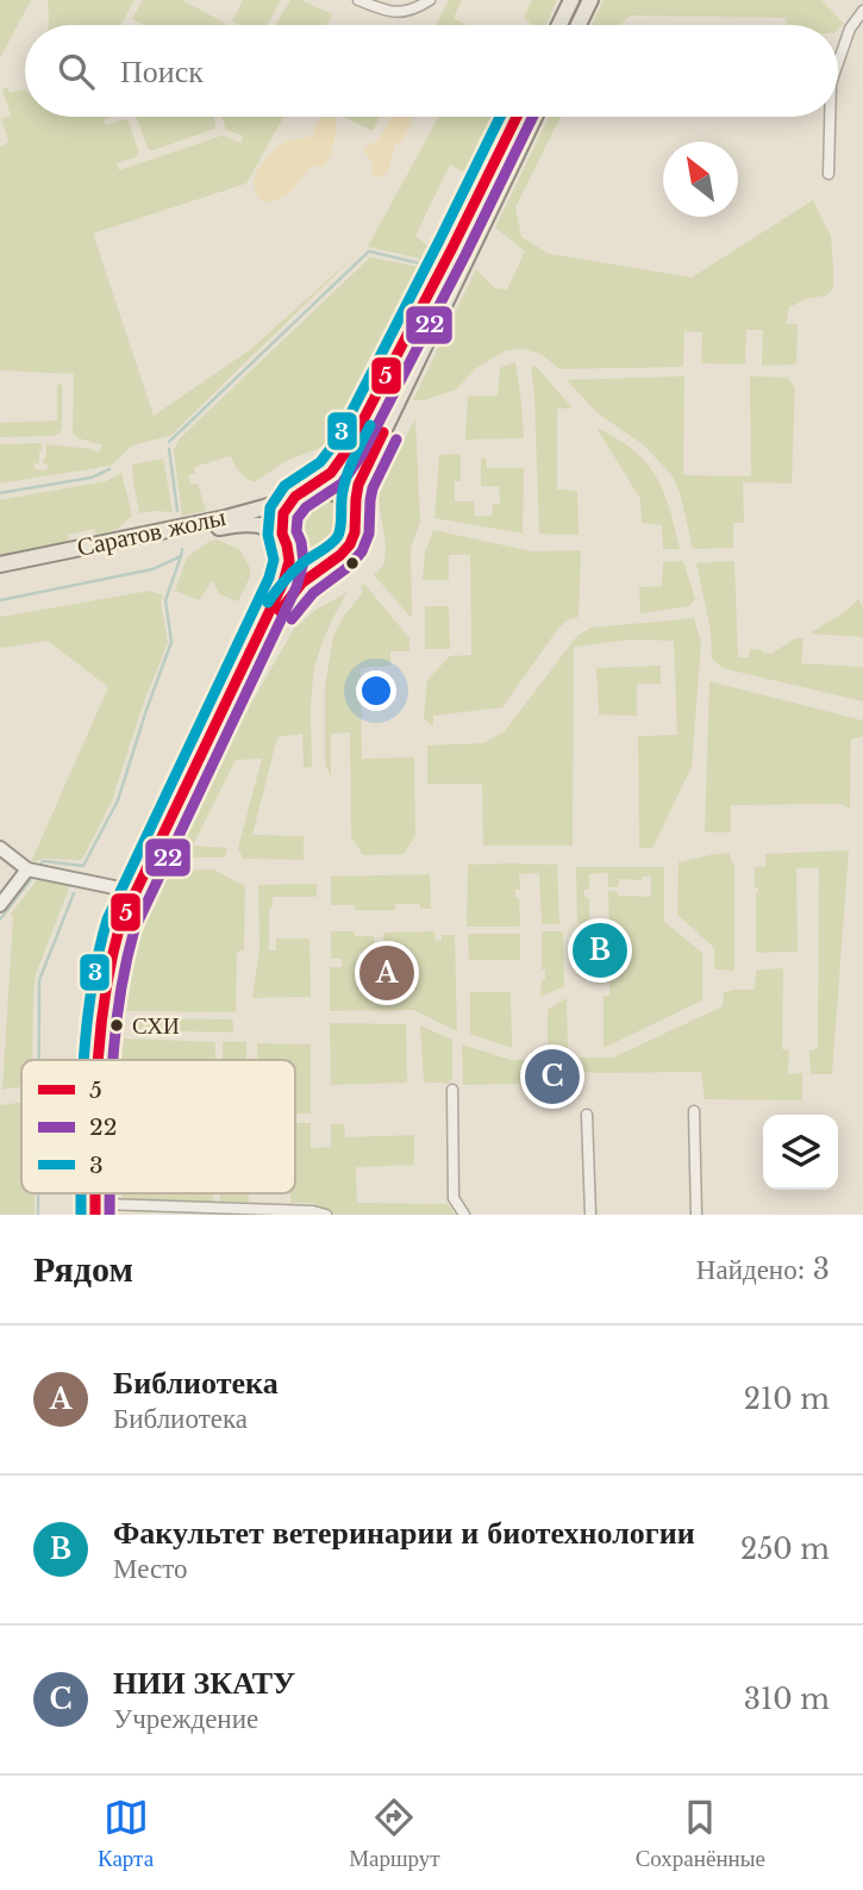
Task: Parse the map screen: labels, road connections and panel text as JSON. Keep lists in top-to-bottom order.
{
  "streets": {
    "main road": ["Саратов жолы"]
  },
  "places": ["СХИ"],
  "lines": ["transit line 5", "transit line 22", "transit line 3"],
  "legend": ["5", "22", "3"],
  "north": "top left",
  "page": {
    "search": "Поиск",
    "pins": ["B", "A", "C"],
    "heading": ["Рядом", "Найдено: 3"],
    "list": [
      {
        "mark": "A",
        "name": "Библиотека",
        "note": "Библиотека",
        "value": "210 m"
      },
      {
        "mark": "B",
        "name": "Факультет ветеринарии и биотехнологии",
        "note": "Место",
        "value": "250 m"
      },
      {
        "mark": "C",
        "name": "НИИ ЗКАТУ",
        "note": "Учреждение",
        "value": "310 m"
      }
    ],
    "nav": ["Карта", "Маршрут", "Сохранённые"]
  }
}
